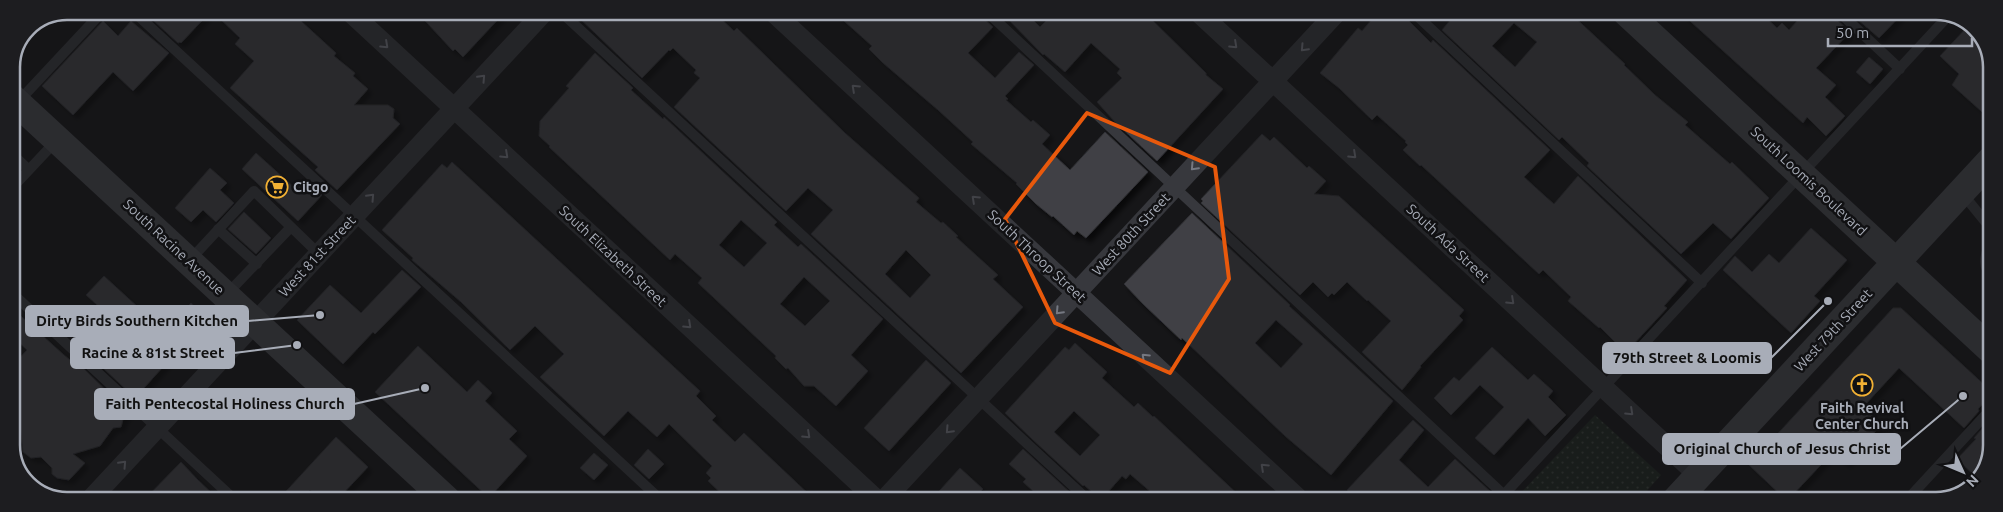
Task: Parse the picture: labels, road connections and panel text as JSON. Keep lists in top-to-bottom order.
{
  "streets": {
    "street": [
      "South Loomis Boulevard",
      "West 80th Street",
      "South Ada Street",
      "South Racine Avenue",
      "West 81st Street",
      "South Elizabeth Street",
      "South Throop Street",
      "West 79th Street"
    ]
  },
  "crossings": [
    ["South Loomis Boulevard", "West 79th Street"],
    ["West 80th Street", "South Ada Street"],
    ["West 80th Street", "South Throop Street"],
    ["South Ada Street", "West 79th Street"],
    ["South Racine Avenue", "West 81st Street"],
    ["West 81st Street", "South Elizabeth Street"]
  ],
  "one_way": [
    "West 80th Street",
    "South Ada Street",
    "West 81st Street",
    "South Elizabeth Street",
    "South Throop Street"
  ],
  "places": {
    "supermarket": ["Citgo"],
    "other": [
      "79th Street & Loomis",
      "Dirty Birds Southern Kitchen",
      "Racine & 81st Street",
      "Faith Pentecostal Holiness Church",
      "Original Church of Jesus Christ"
    ],
    "church": ["Faith Revival Center Church"]
  },
  "scale_bar": "50 m",
  "north": "bottom right"
}
